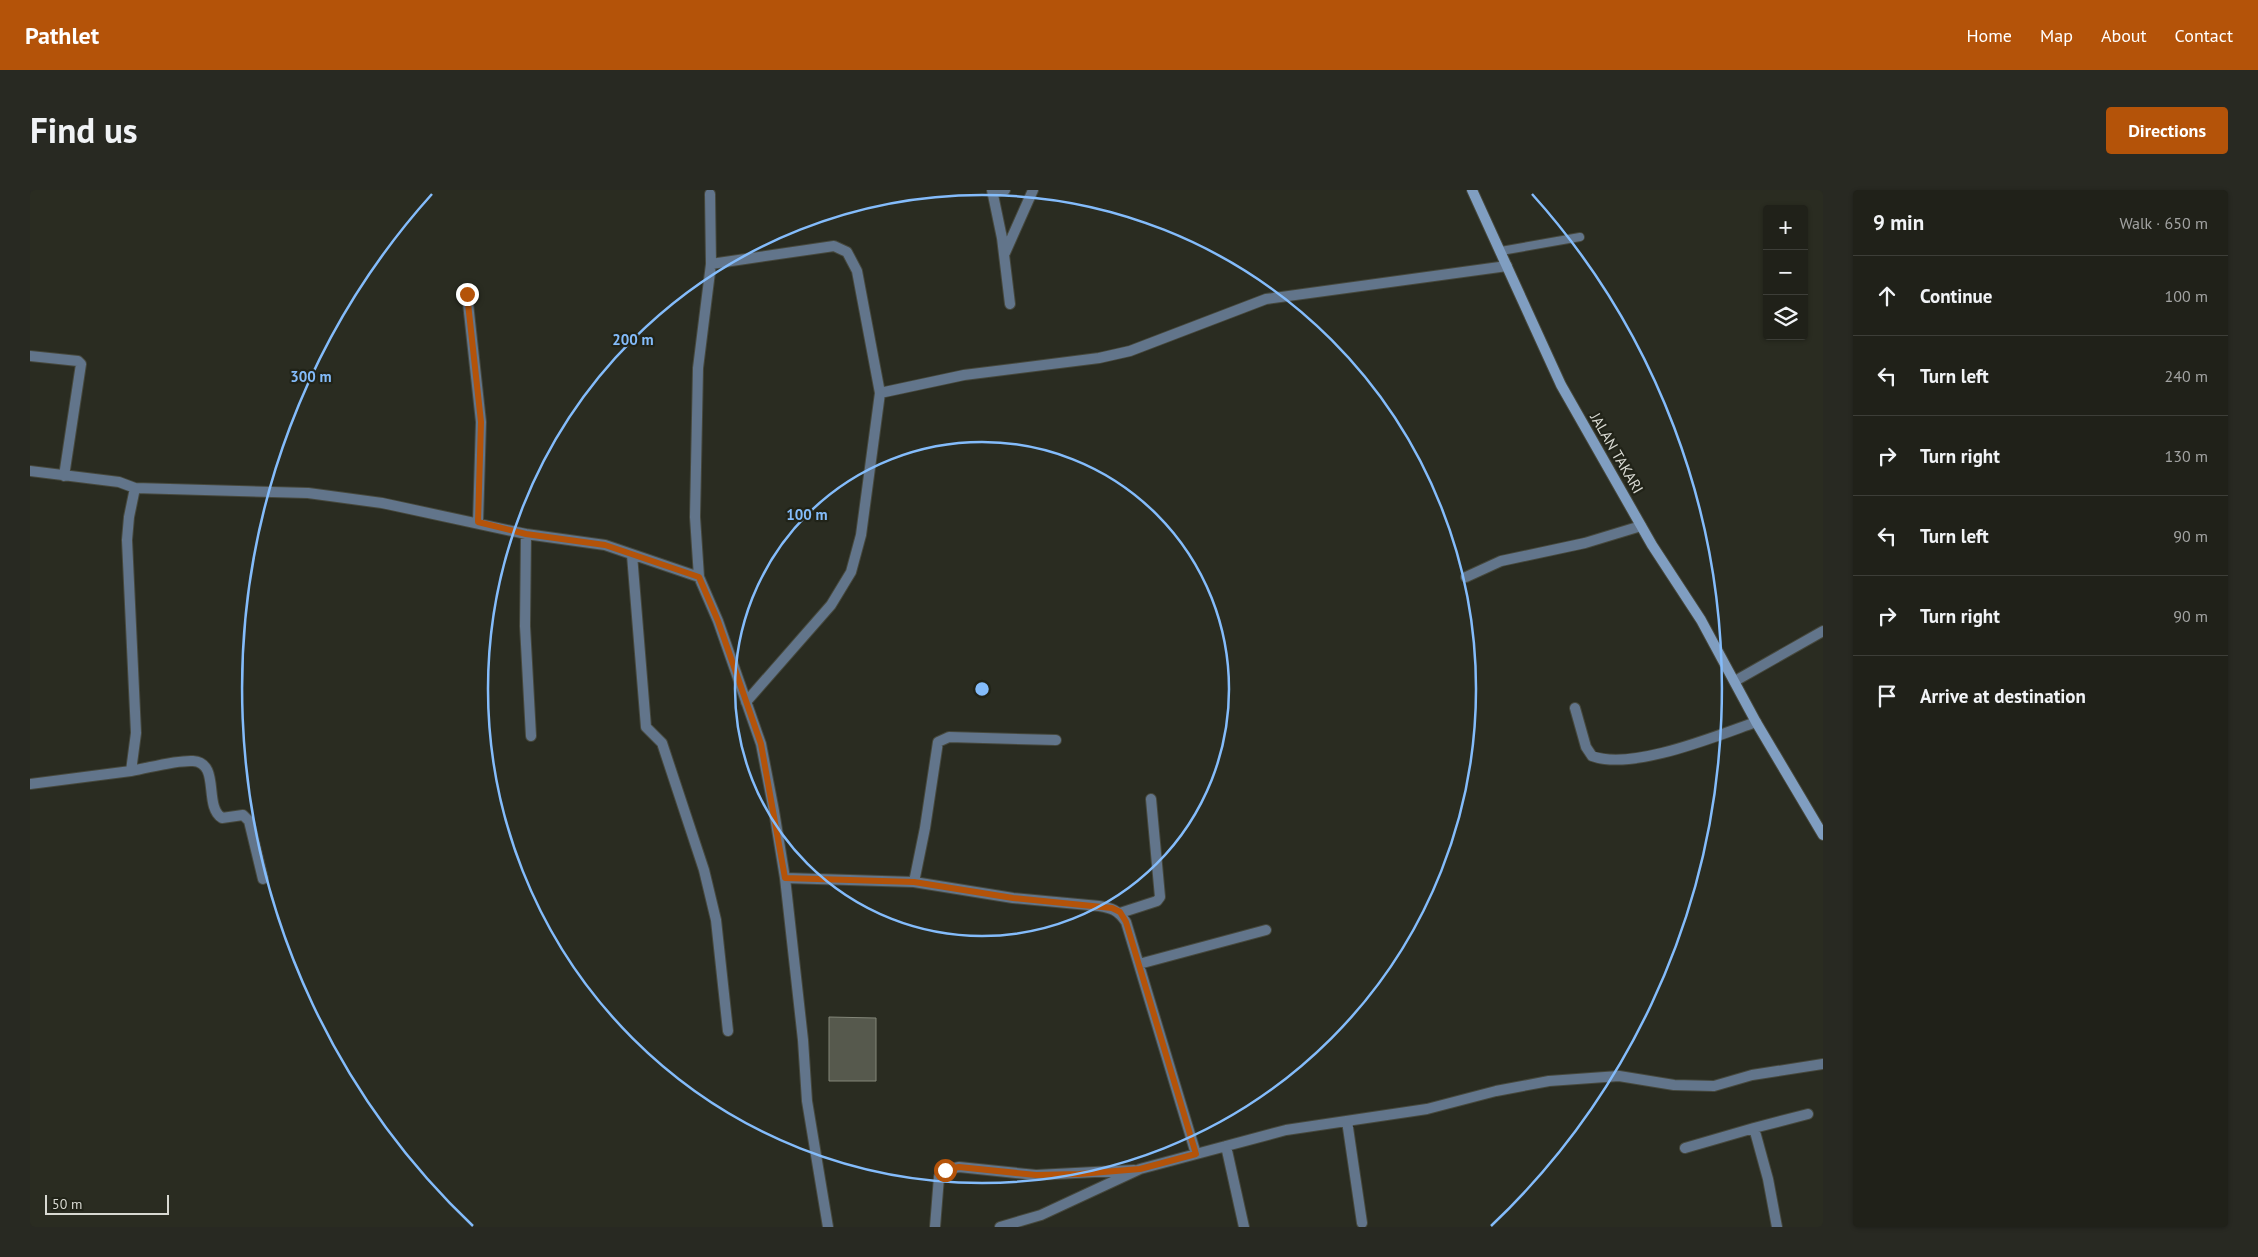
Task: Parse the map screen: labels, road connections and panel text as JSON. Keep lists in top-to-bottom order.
{
  "streets": {
    "street": ["JALAN TAKARI"]
  },
  "scale_bar": "50 m",
  "page": {
    "header": "Pathlet",
    "nav": [
      "Home",
      "Map",
      "About",
      "Contact"
    ],
    "title": "Find us",
    "buttons": "Directions",
    "heading": ["9 min", "Walk · 650 m"],
    "map_buttons": ["+", "−"],
    "list": [
      ["Continue", "100 m"],
      ["Turn left", "240 m"],
      ["Turn right", "130 m"],
      ["Turn left", "90 m"],
      ["Turn right", "90 m"],
      "Arrive at destination"
    ],
    "scale": "50 m"
  },
  "rings": ["200 m", "300 m", "100 m"]
}
